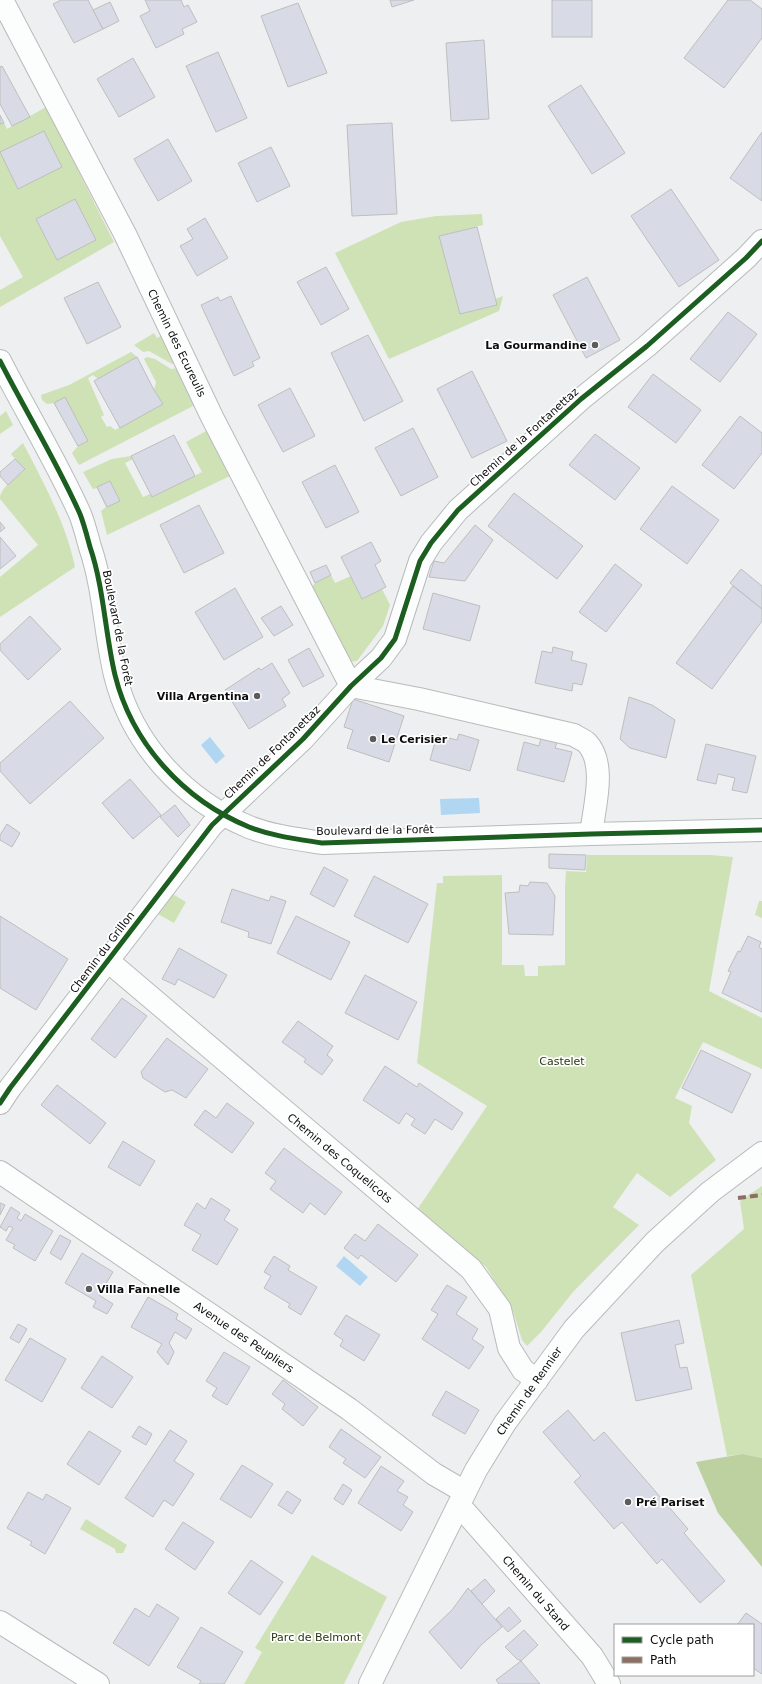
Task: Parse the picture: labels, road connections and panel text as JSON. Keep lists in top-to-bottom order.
{
  "streets": {
    "street": [
      "Chemin des Ecureuils",
      "Chemin de la Fontanettaz",
      "Boulevard de la Forêt",
      "Chemin de Fontanettaz",
      "Chemin du Grillon",
      "Chemin des Coquelicots",
      "Avenue des Peupliers",
      "Chemin de Rennier",
      "Chemin du Stand"
    ]
  },
  "crossings": [
    ["Chemin des Ecureuils", "Chemin de la Fontanettaz"],
    ["Chemin des Ecureuils", "Chemin de Fontanettaz"],
    ["Chemin de la Fontanettaz", "Chemin de Fontanettaz"],
    ["Boulevard de la Forêt", "Chemin de Fontanettaz"],
    ["Boulevard de la Forêt", "Chemin du Grillon"],
    ["Chemin de Fontanettaz", "Chemin du Grillon"],
    ["Chemin du Grillon", "Chemin des Coquelicots"],
    ["Chemin des Coquelicots", "Chemin de Rennier"],
    ["Avenue des Peupliers", "Chemin de Rennier"],
    ["Avenue des Peupliers", "Chemin du Stand"],
    ["Chemin de Rennier", "Chemin du Stand"]
  ],
  "parks": ["Castelet", "Parc de Belmont"],
  "places": [
    "La Gourmandine",
    "Villa Argentina",
    "Le Cerisier",
    "Villa Fannelle",
    "Pré Pariset"
  ],
  "legend": ["Cycle path", "Path"]
}
